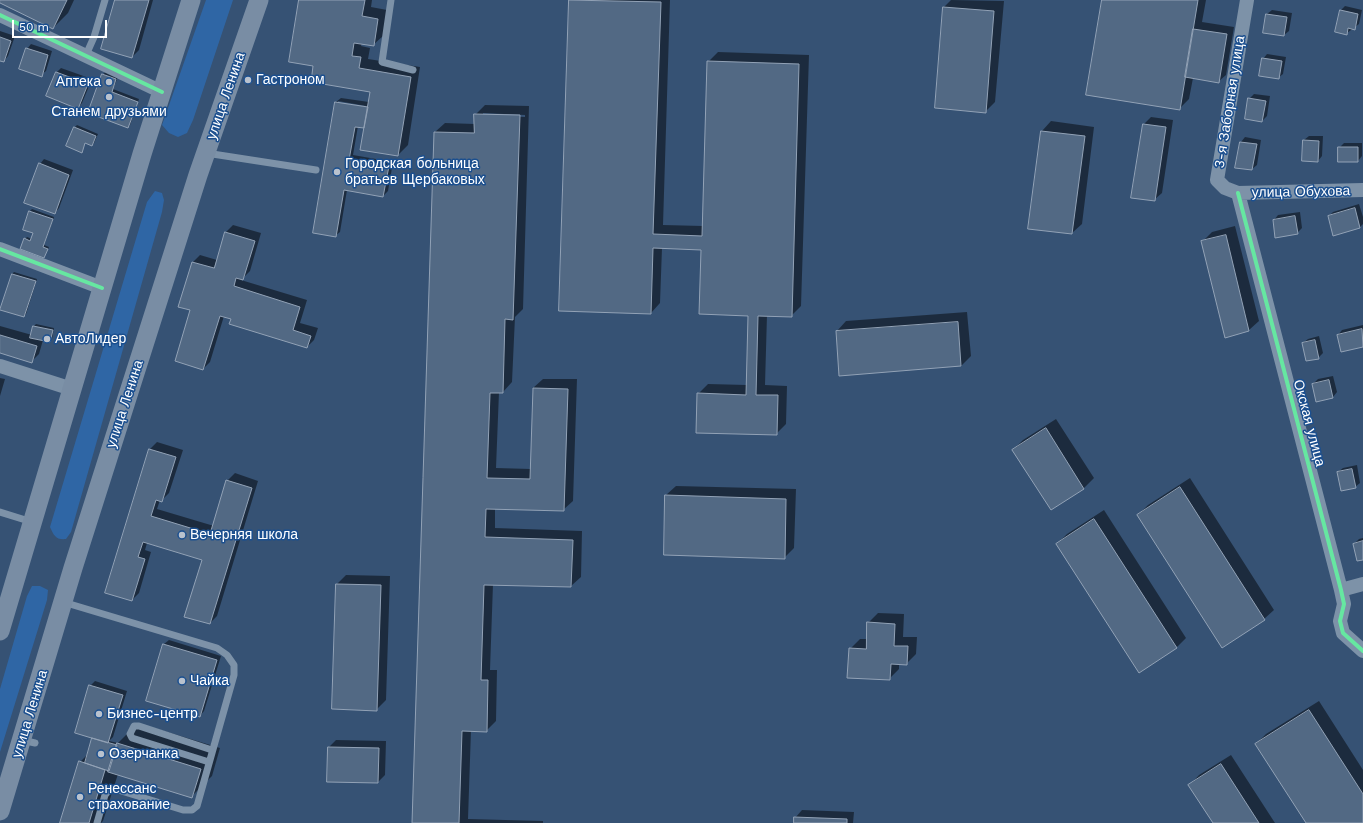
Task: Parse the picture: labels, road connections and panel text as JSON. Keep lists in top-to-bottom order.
{
  "streets": {
    "main road": ["улица Ленина"],
    "street": ["3-я Заборная улица", "улица Обухова", "Окская улица"]
  },
  "crossings": [
    ["3-я Заборная улица", "улица Обухова"],
    ["3-я Заборная улица", "Окская улица"],
    ["улица Обухова", "Окская улица"]
  ],
  "places": [
    "Гастроном",
    "Аптека",
    "Станем друзьями",
    "Городская больница братьев Щербаковых",
    "АвтоЛидер",
    "Вечерняя школа",
    "Чайка",
    "Бизнес-центр",
    "Озерчанка",
    "Ренессанс страхование"
  ],
  "scale_bar": "50 m"
}
